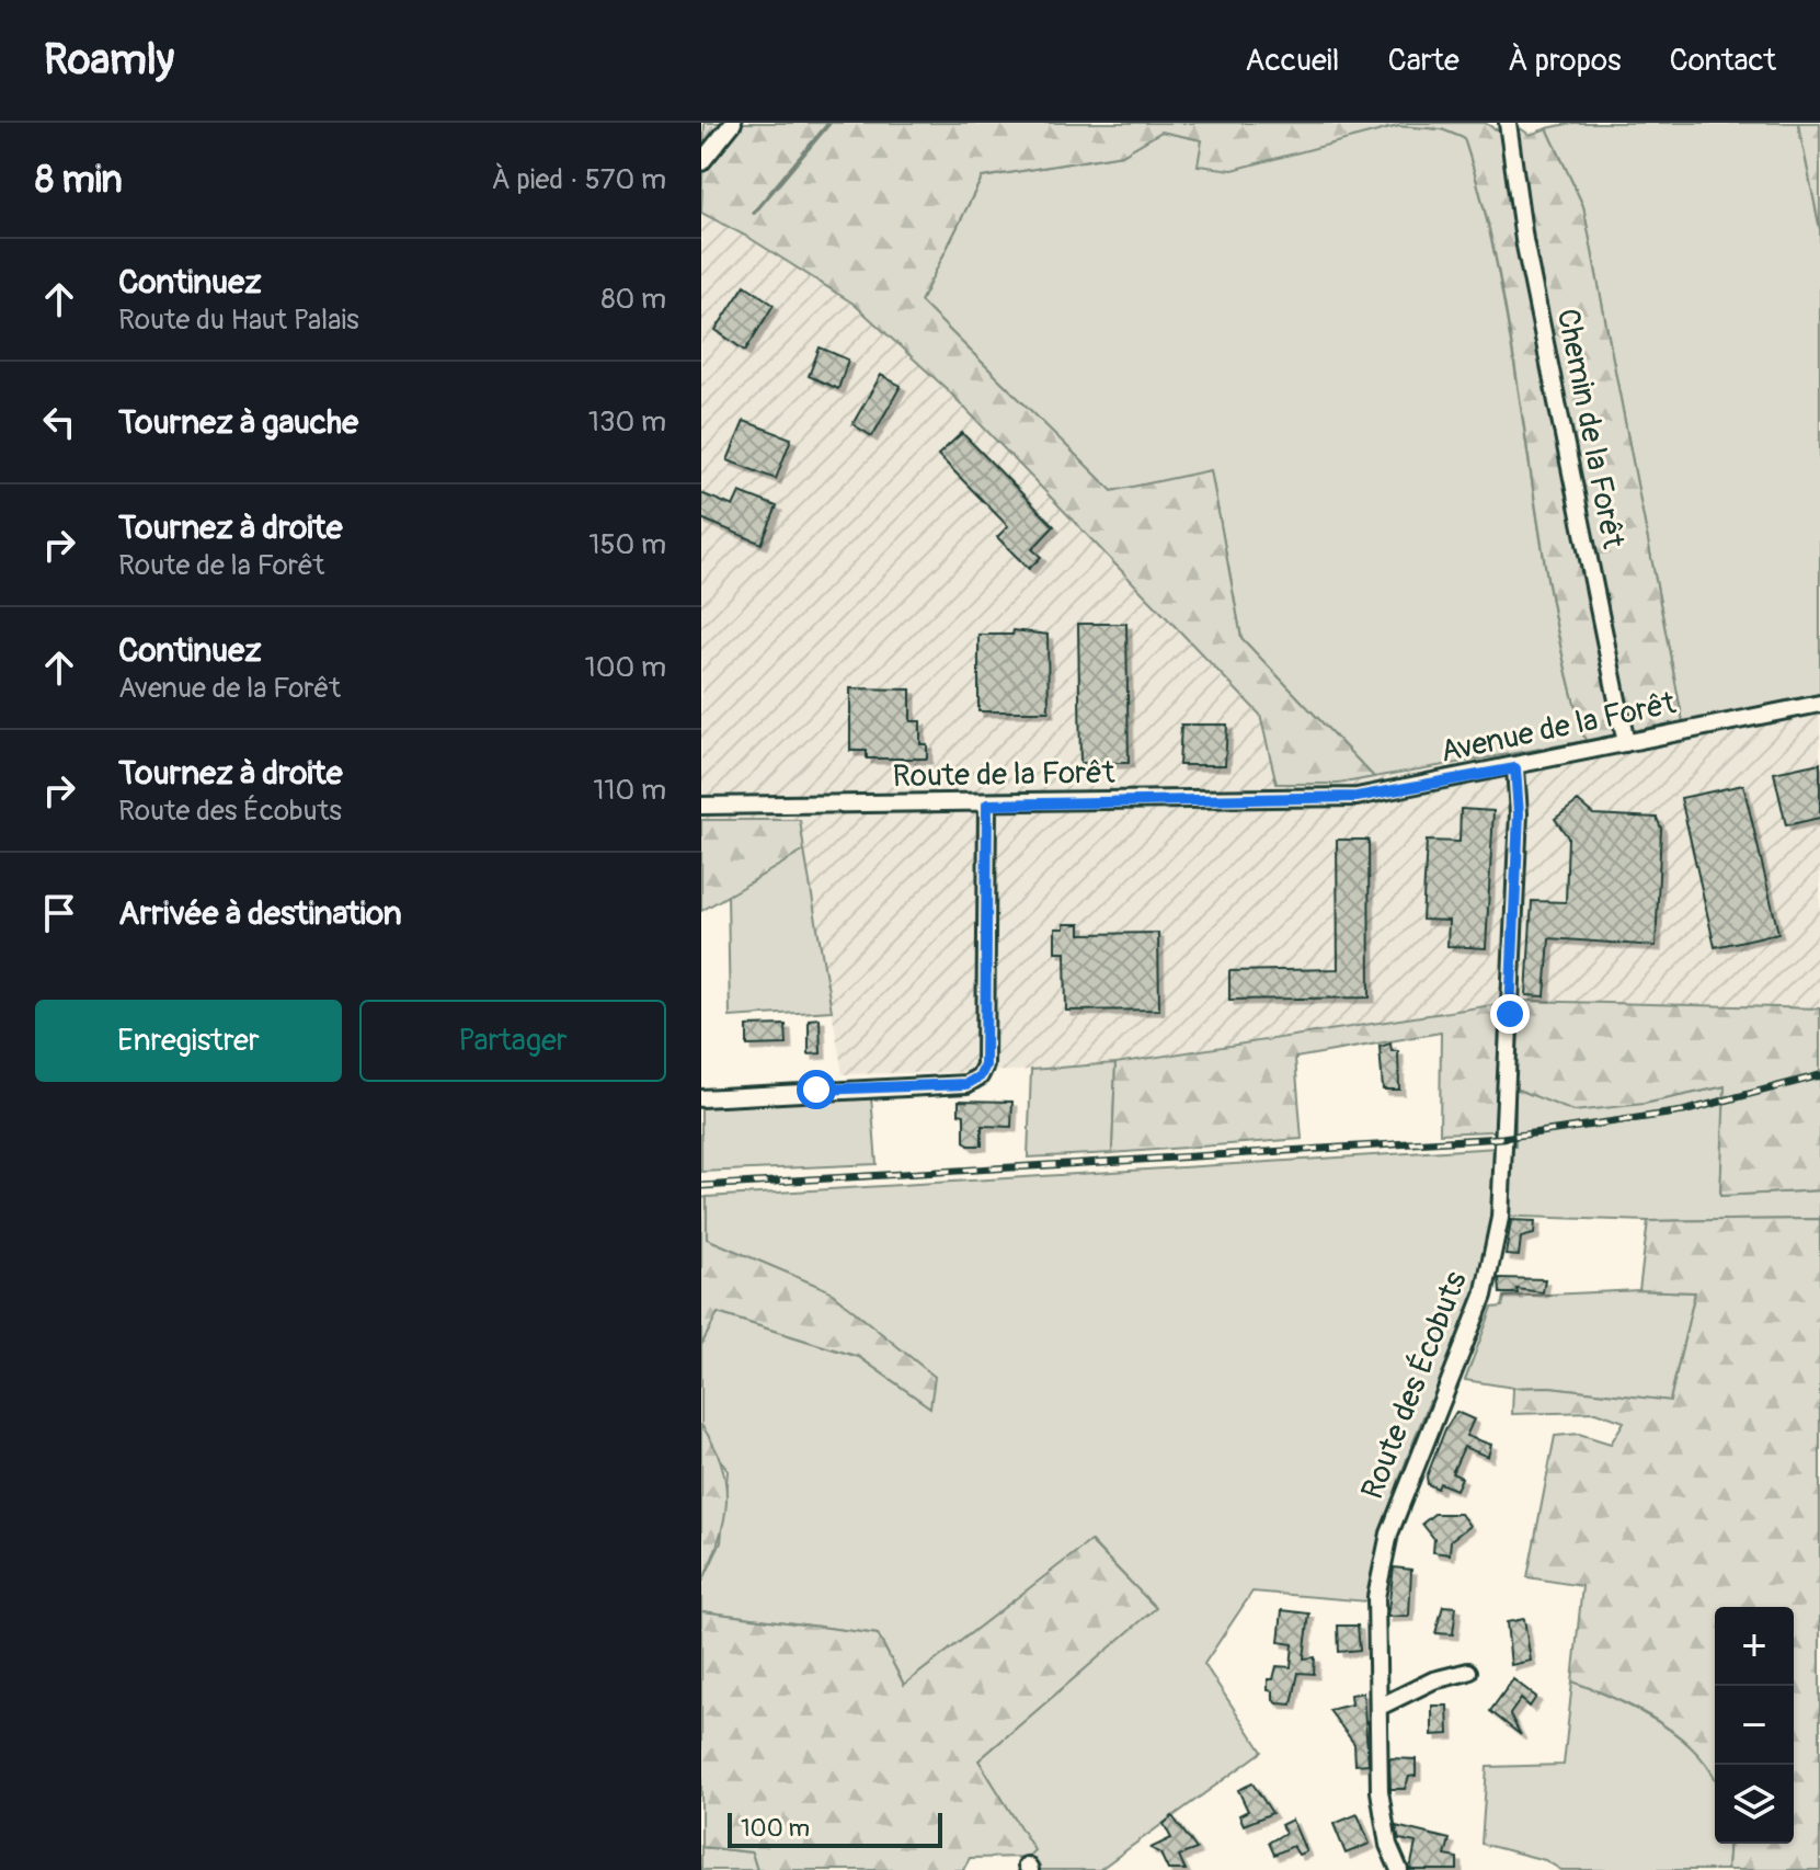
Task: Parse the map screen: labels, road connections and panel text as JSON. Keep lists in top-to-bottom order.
{
  "streets": {
    "street": [
      "Chemin de la Forêt",
      "Avenue de la Forêt",
      "Route de la Forêt",
      "Route des Écobuts"
    ]
  },
  "crossings": [
    ["Chemin de la Forêt", "Avenue de la Forêt"],
    ["Avenue de la Forêt", "Route de la Forêt"],
    ["Avenue de la Forêt", "Route des Écobuts"]
  ],
  "scale_bar": "100 m",
  "page": {
    "header": "Roamly",
    "nav": [
      "Accueil",
      "Carte",
      "À propos",
      "Contact"
    ],
    "heading": ["8 min", "À pied · 570 m"],
    "list": [
      ["Continuez", "Route du Haut Palais", "80 m"],
      ["Tournez à gauche", "130 m"],
      ["Tournez à droite", "Route de la Forêt", "150 m"],
      ["Continuez", "Avenue de la Forêt", "100 m"],
      ["Tournez à droite", "Route des Écobuts", "110 m"],
      "Arrivée à destination"
    ],
    "buttons": ["Enregistrer", "Partager"],
    "map_buttons": ["+", "−"],
    "scale": "100 m"
  }
}
